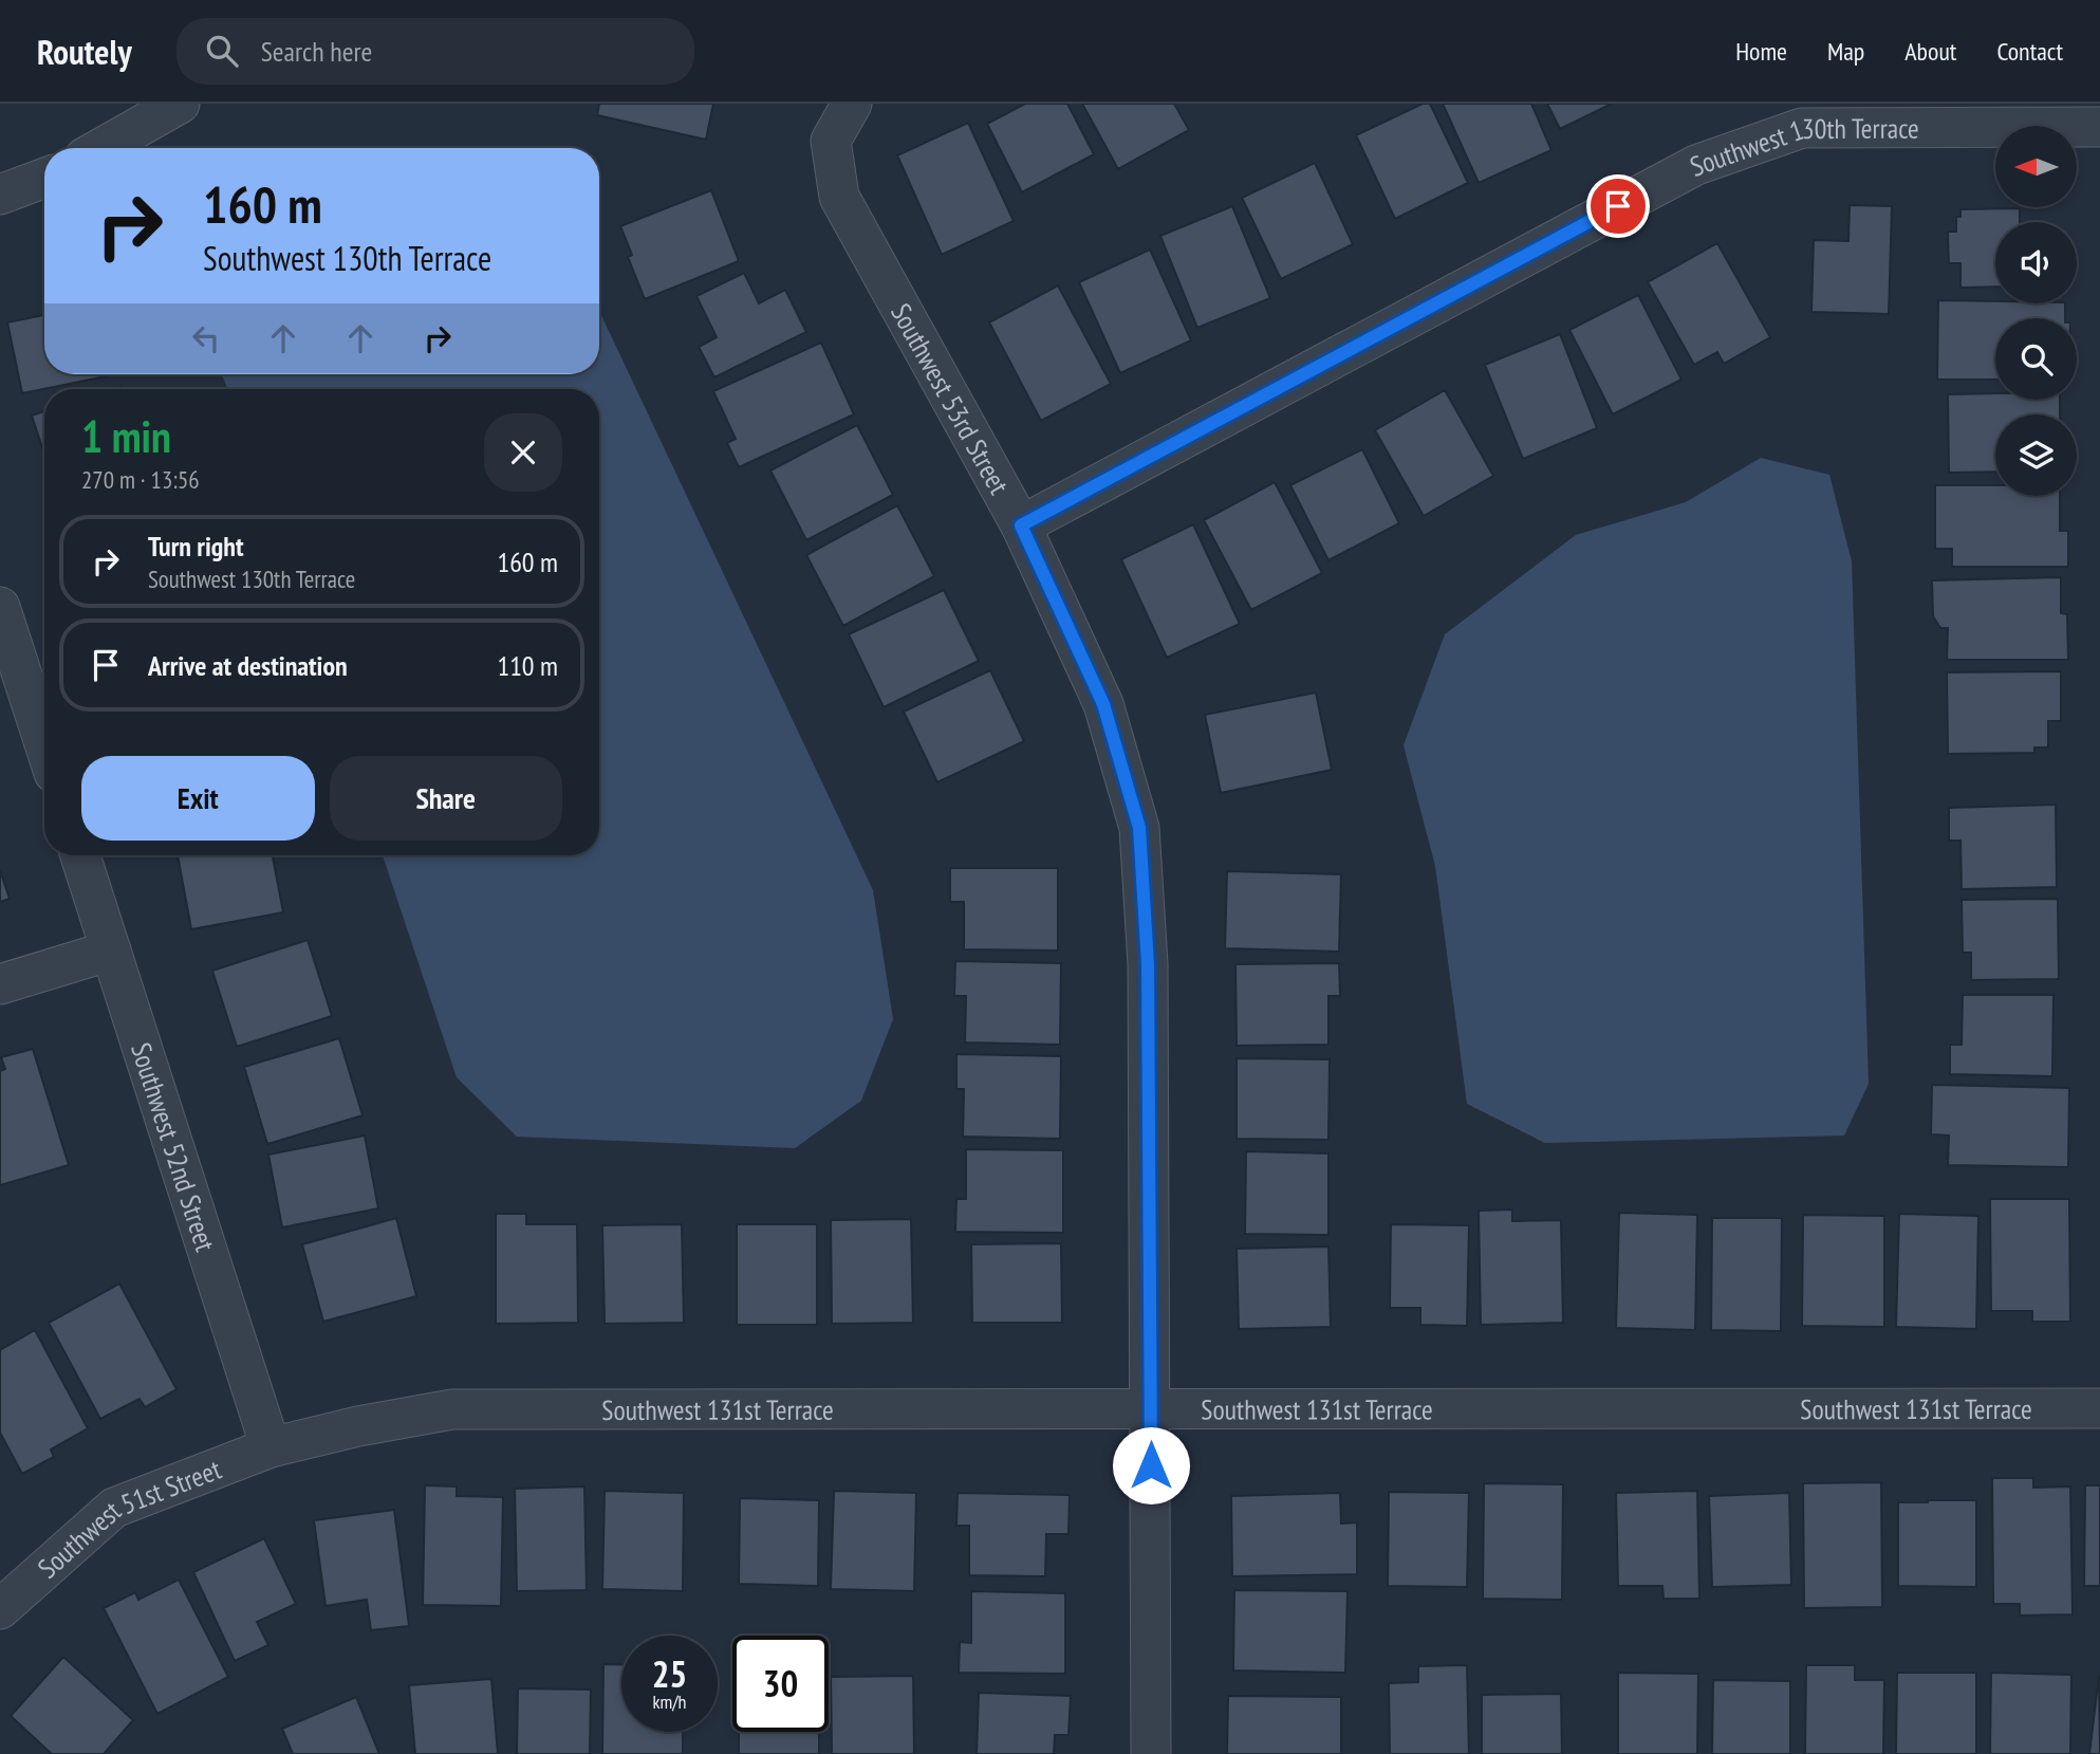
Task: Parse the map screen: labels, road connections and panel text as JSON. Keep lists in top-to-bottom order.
{
  "streets": {
    "street": [
      "Southwest 130th Terrace",
      "Southwest 53rd Street",
      "Southwest 52nd Street",
      "Southwest 131st Terrace",
      "Southwest 51st Street"
    ]
  },
  "crossings": [
    ["Southwest 130th Terrace", "Southwest 53rd Street"],
    ["Southwest 53rd Street", "Southwest 131st Terrace"],
    ["Southwest 52nd Street", "Southwest 131st Terrace"],
    ["Southwest 52nd Street", "Southwest 51st Street"],
    ["Southwest 131st Terrace", "Southwest 51st Street"]
  ],
  "north": "left",
  "page": {
    "header": "Routely",
    "search": "Search here",
    "nav": [
      "Home",
      "Map",
      "About",
      "Contact"
    ],
    "turn": ["160 m", "Southwest 130th Terrace"],
    "heading": ["1 min", "270 m · 13:56"],
    "list": [
      {
        "name": "Turn right",
        "note": "Southwest 130th Terrace",
        "value": "160 m"
      },
      {
        "name": "Arrive at destination",
        "value": "110 m"
      }
    ],
    "buttons": ["Exit", "Share"],
    "speed": "25 km/h",
    "limit": "30"
  }
}
